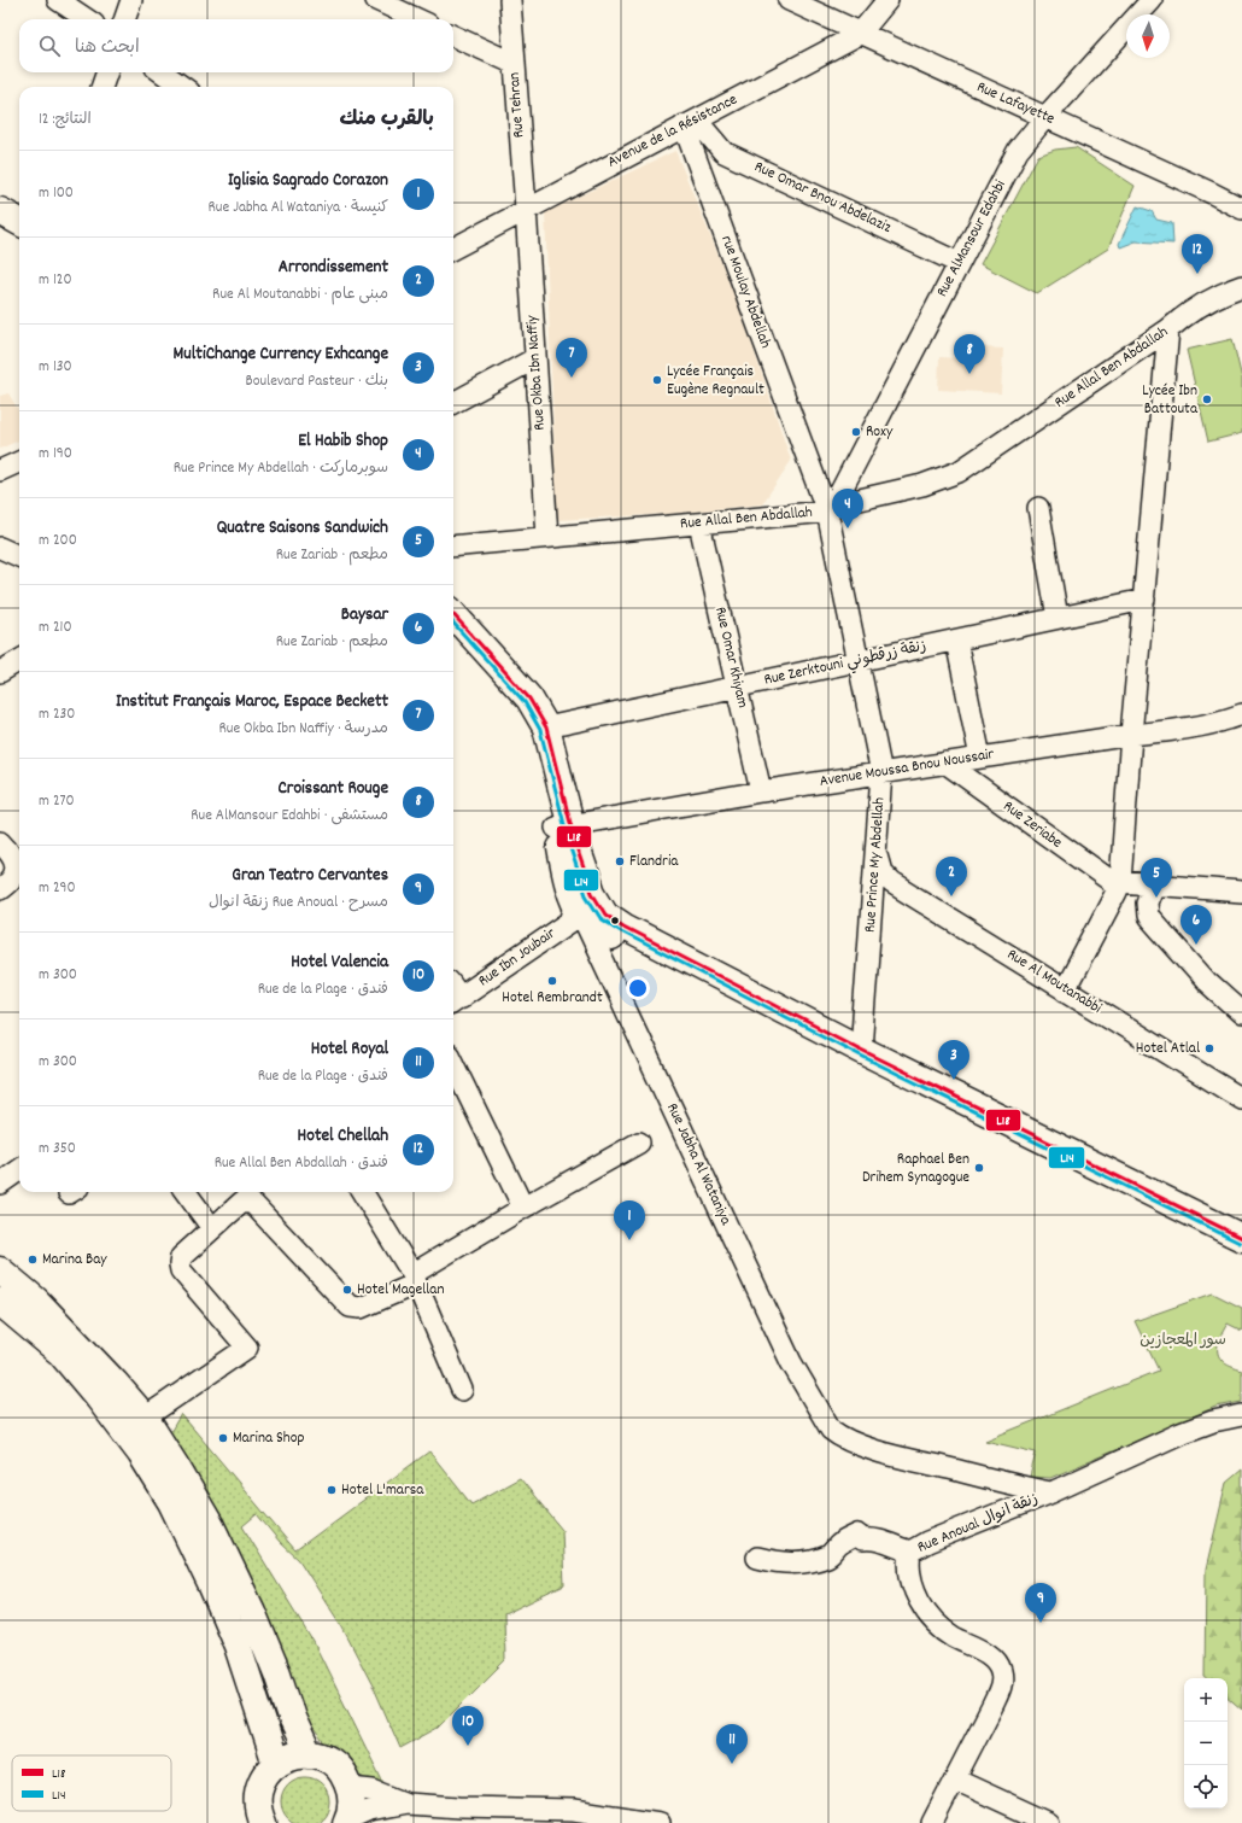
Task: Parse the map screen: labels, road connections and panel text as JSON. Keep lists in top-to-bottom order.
{
  "streets": {
    "street": [
      "Rue Lafayette",
      "Rue Tehran",
      "Avenue de la Résistance",
      "Rue Omar Bnou Abdelaziz",
      "Rue AlMansour Edahbi",
      "rue Moulay Abdellah",
      "Rue Allal Ben Abdallah",
      "Rue Okba Ibn Naffiy",
      "Rue Omar Khiyam",
      "Rue Zerktouni زنقة زرقطوني",
      "Avenue Moussa Bnou Noussair",
      "Rue Zeriabe",
      "Rue Prince My Abdellah",
      "Rue Ibn Joubair",
      "Rue Al Moutanabbi",
      "Rue Jabha Al Wataniya",
      "Rue Anoual زنقة انوال"
    ]
  },
  "crossings": [
    ["Rue Lafayette", "Avenue de la Résistance"],
    ["Rue Lafayette", "Rue AlMansour Edahbi"],
    ["Rue Tehran", "Avenue de la Résistance"],
    ["Rue Tehran", "Rue Okba Ibn Naffiy"],
    ["Avenue de la Résistance", "Rue Omar Bnou Abdelaziz"],
    ["Avenue de la Résistance", "rue Moulay Abdellah"],
    ["Avenue de la Résistance", "Rue Okba Ibn Naffiy"],
    ["Rue Omar Bnou Abdelaziz", "Rue AlMansour Edahbi"],
    ["Rue Omar Bnou Abdelaziz", "rue Moulay Abdellah"],
    ["Rue AlMansour Edahbi", "rue Moulay Abdellah"],
    ["Rue AlMansour Edahbi", "Rue Allal Ben Abdallah"],
    ["Rue AlMansour Edahbi", "Rue Prince My Abdellah"],
    ["rue Moulay Abdellah", "Rue Allal Ben Abdallah"],
    ["rue Moulay Abdellah", "Rue Prince My Abdellah"],
    ["Rue Allal Ben Abdallah", "Rue Okba Ibn Naffiy"],
    ["Rue Allal Ben Abdallah", "Rue Omar Khiyam"],
    ["Rue Allal Ben Abdallah", "Rue Prince My Abdellah"],
    ["Rue Omar Khiyam", "Rue Zerktouni زنقة زرقطوني"],
    ["Rue Omar Khiyam", "Avenue Moussa Bnou Noussair"],
    ["Rue Zerktouni زنقة زرقطوني", "Rue Prince My Abdellah"],
    ["Avenue Moussa Bnou Noussair", "Rue Zeriabe"],
    ["Avenue Moussa Bnou Noussair", "Rue Prince My Abdellah"],
    ["Rue Prince My Abdellah", "Rue Al Moutanabbi"],
    ["Rue Ibn Joubair", "Rue Jabha Al Wataniya"],
    ["Rue Jabha Al Wataniya", "Rue Anoual زنقة انوال"]
  ],
  "parks": ["سور المعجازين"],
  "places": [
    "Lycée Français Eugène Regnault",
    "Lycée Ibn Battouta",
    "Roxy",
    "Flandria",
    "Hotel Rembrandt",
    "Hotel Atlal",
    "Raphael Ben Drihem Synagogue",
    "Marina Bay",
    "Hotel Magellan",
    "Marina Shop",
    "Hotel L'marsa"
  ],
  "lines": ["transit line L18", "transit line L14"],
  "legend": ["L18", "L14"],
  "north": "bottom",
  "page": {
    "search": "ابحث هنا",
    "heading": ["بالقرب منك", "النتائج: 12"],
    "list": [
      {
        "mark": "1",
        "name": "Iglisia Sagrado Corazon",
        "note": "كنيسة · Rue Jabha Al Wataniya",
        "value": "100 m"
      },
      {
        "mark": "2",
        "name": "Arrondissement",
        "note": "مبنى عام · Rue Al Moutanabbi",
        "value": "120 m"
      },
      {
        "mark": "3",
        "name": "MultiChange Currency Exhcange",
        "note": "بنك · Boulevard Pasteur",
        "value": "130 m"
      },
      {
        "mark": "4",
        "name": "El Habib Shop",
        "note": "سوبرماركت · Rue Prince My Abdellah",
        "value": "190 m"
      },
      {
        "mark": "5",
        "name": "Quatre Saisons Sandwich",
        "note": "مطعم · Rue Zariab",
        "value": "200 m"
      },
      {
        "mark": "6",
        "name": "Baysar",
        "note": "مطعم · Rue Zariab",
        "value": "210 m"
      },
      {
        "mark": "7",
        "name": "Institut Français Maroc, Espace Beckett",
        "note": "مدرسة · Rue Okba Ibn Naffiy",
        "value": "230 m"
      },
      {
        "mark": "8",
        "name": "Croissant Rouge",
        "note": "مستشفى · Rue AlMansour Edahbi",
        "value": "270 m"
      },
      {
        "mark": "9",
        "name": "Gran Teatro Cervantes",
        "note": "مسرح · Rue Anoual زنقة انوال",
        "value": "290 m"
      },
      {
        "mark": "10",
        "name": "Hotel Valencia",
        "note": "فندق · Rue de la Plage",
        "value": "300 m"
      },
      {
        "mark": "11",
        "name": "Hotel Royal",
        "note": "فندق · Rue de la Plage",
        "value": "300 m"
      },
      {
        "mark": "12",
        "name": "Hotel Chellah",
        "note": "فندق · Rue Allal Ben Abdallah",
        "value": "350 m"
      }
    ],
    "pins": [
      "12",
      "8",
      "7",
      "4",
      "2",
      "5",
      "6",
      "3",
      "1",
      "9",
      "10",
      "11"
    ],
    "map_buttons": ["+", "−"]
  }
}
